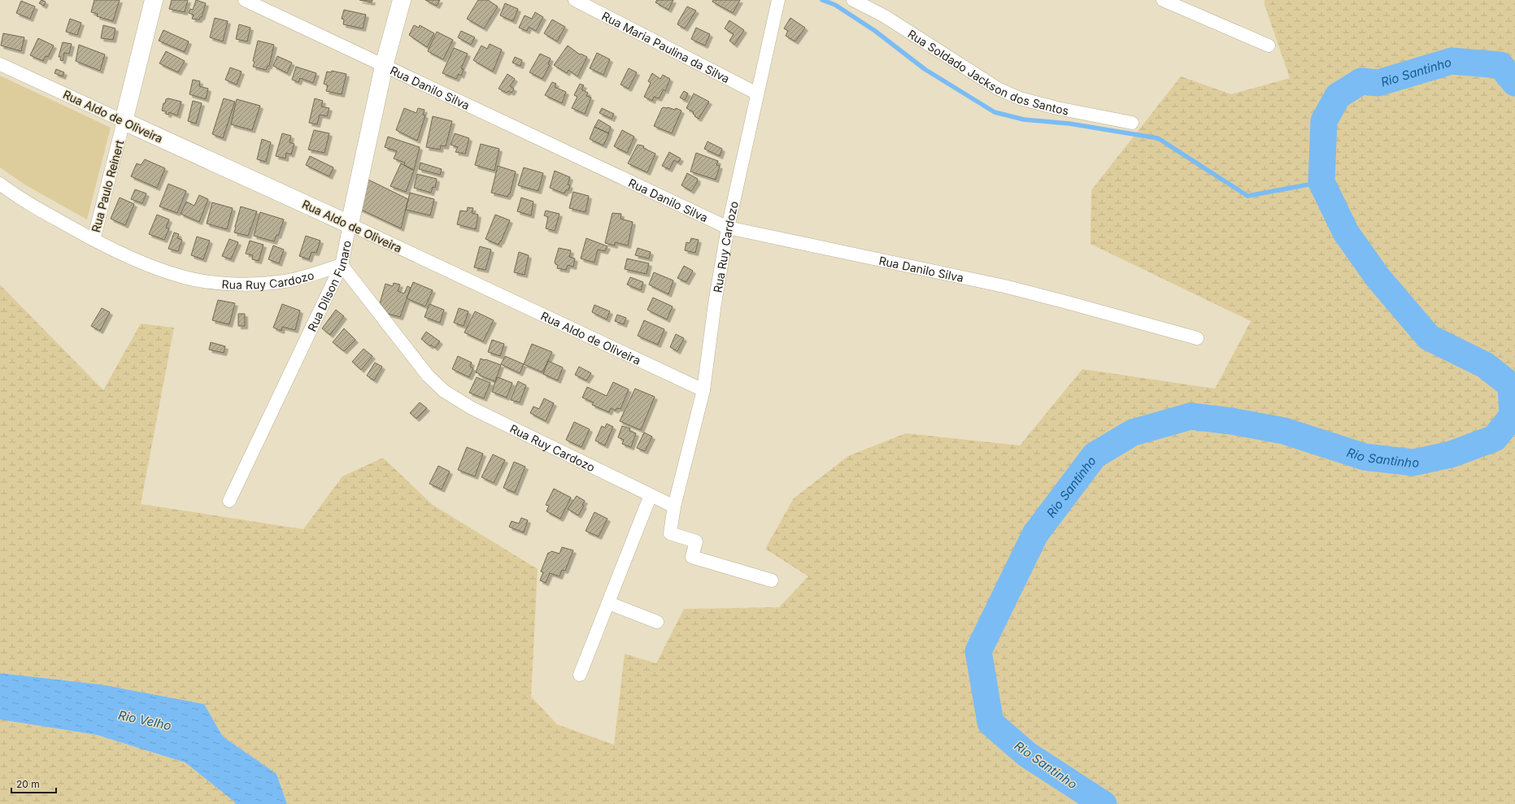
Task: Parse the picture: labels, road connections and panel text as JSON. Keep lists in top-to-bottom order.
{
  "streets": {
    "street": [
      "Rua Maria Paulina da Silva",
      "Rua Soldado Jackson dos Santos",
      "Rua Danilo Silva",
      "Rua Aldo de Oliveira",
      "Rua Paulo Reinert",
      "Rua Ruy Cardozo",
      "Rua Dilson Funaro"
    ]
  },
  "crossings": [
    ["Rua Maria Paulina da Silva", "Rua Ruy Cardozo"],
    ["Rua Danilo Silva", "Rua Ruy Cardozo"],
    ["Rua Danilo Silva", "Rua Dilson Funaro"],
    ["Rua Aldo de Oliveira", "Rua Paulo Reinert"],
    ["Rua Aldo de Oliveira", "Rua Ruy Cardozo"],
    ["Rua Aldo de Oliveira", "Rua Dilson Funaro"],
    ["Rua Paulo Reinert", "Rua Ruy Cardozo"],
    ["Rua Ruy Cardozo", "Rua Dilson Funaro"]
  ],
  "water": ["Rio Santinho", "Rio Velho"],
  "scale_bar": "20 m"
}
